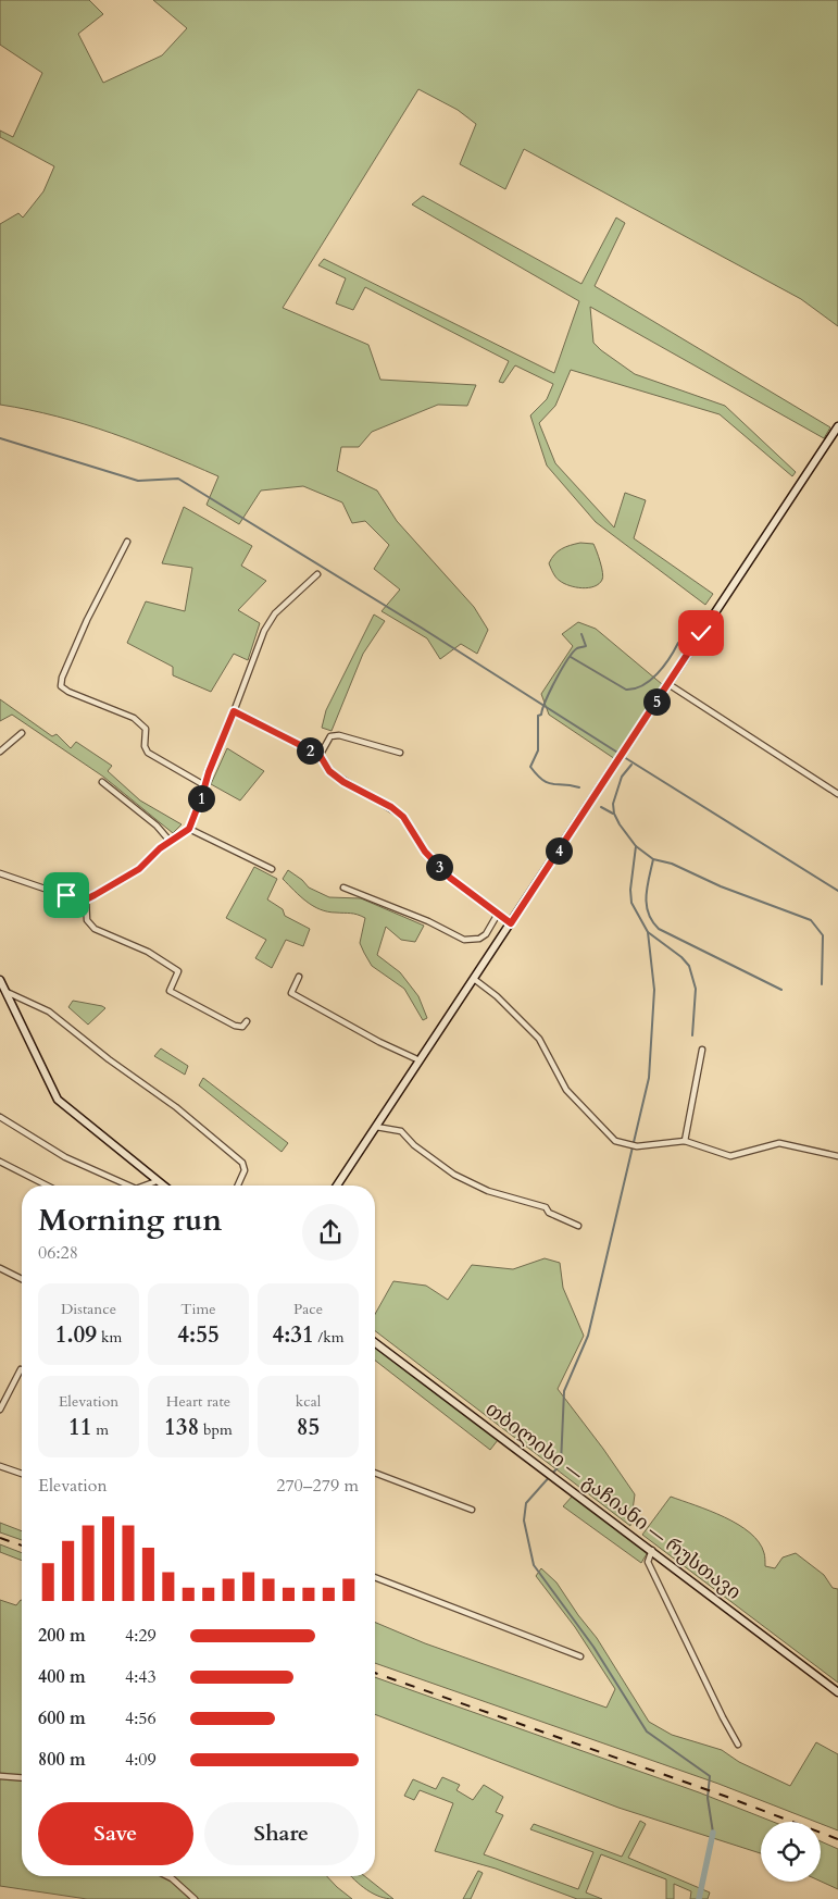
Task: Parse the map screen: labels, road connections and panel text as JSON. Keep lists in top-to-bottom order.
{
  "streets": {
    "street": ["თბილისი — გაჩიანი — რუსთავი"]
  },
  "page": {
    "pins": [
      "5",
      "2",
      "1",
      "4",
      "3"
    ],
    "heading": ["Morning run", "06:28"],
    "stats": [
      ["Distance", "1.09 km"],
      ["Time", "4:55"],
      ["Pace", "4:31 /km"],
      ["Elevation", "11 m"],
      ["Heart rate", "138 bpm"],
      ["kcal", "85"]
    ],
    "chart": ["Elevation", "270–279 m"],
    "list": [
      {
        "name": "200 m",
        "note": "4:29"
      },
      {
        "name": "400 m",
        "note": "4:43"
      },
      {
        "name": "600 m",
        "note": "4:56"
      },
      {
        "name": "800 m",
        "note": "4:09"
      }
    ],
    "buttons": ["Save", "Share"]
  }
}
